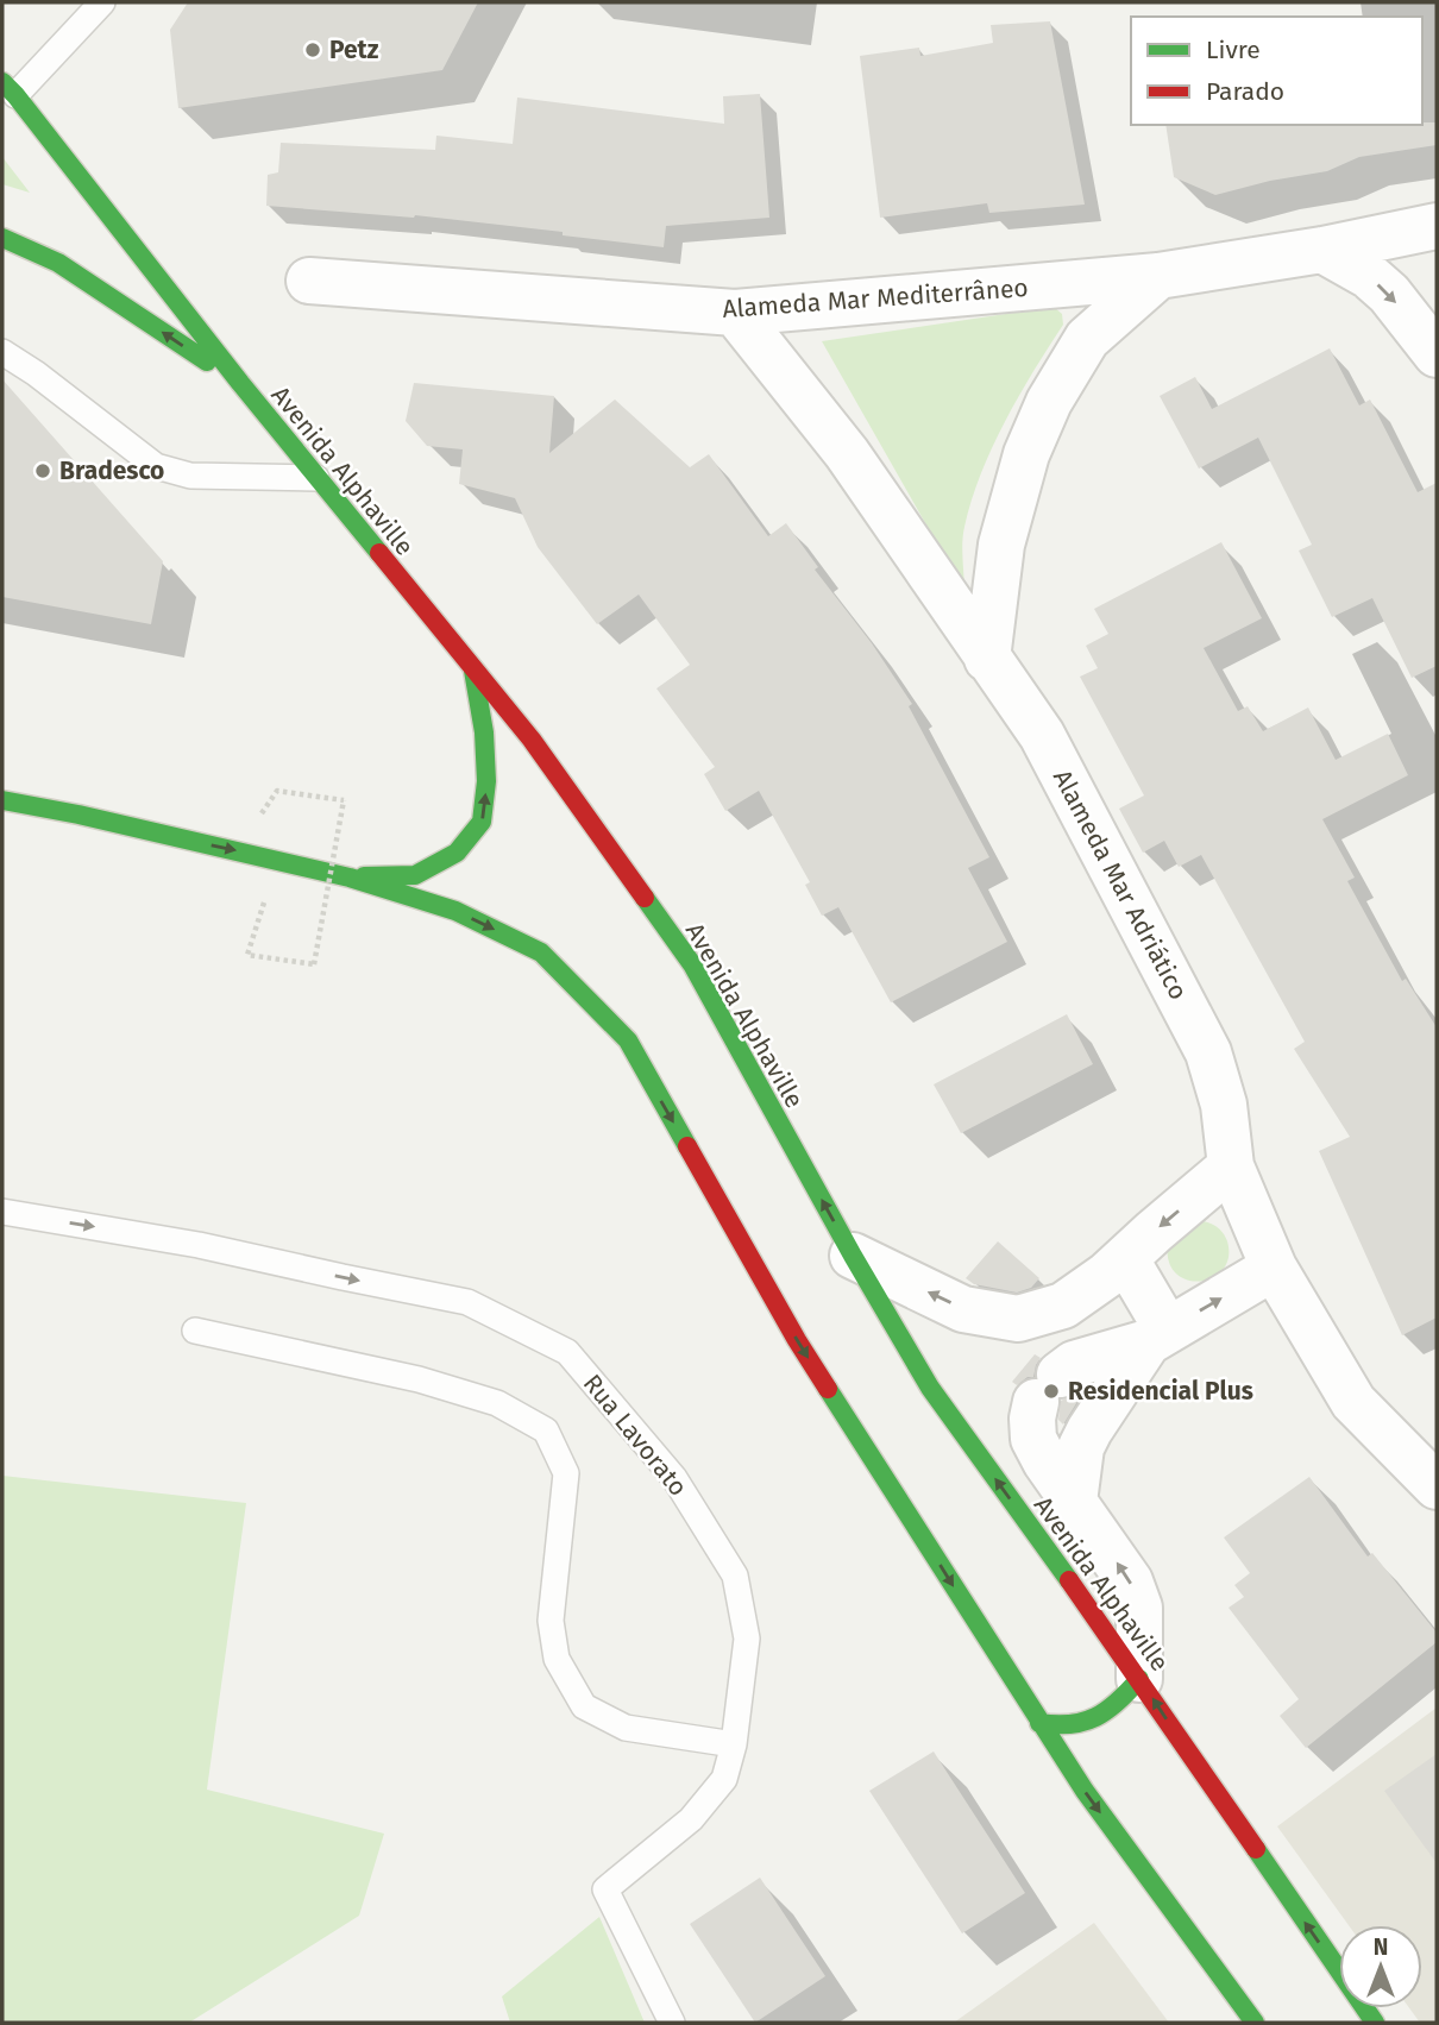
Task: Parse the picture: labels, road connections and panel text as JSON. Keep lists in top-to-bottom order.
{
  "streets": {
    "main road": ["Avenida Alphaville"],
    "street": ["Alameda Mar Mediterrâneo", "Alameda Mar Adriático"],
    "lane": ["Rua Lavorato"]
  },
  "crossings": [
    ["Alameda Mar Mediterrâneo", "Alameda Mar Adriático"]
  ],
  "one_way": ["Rua Lavorato"],
  "places": ["Petz", "Bradesco", "Residencial Plus"],
  "legend": ["Livre", "Parado"],
  "north": "top"
}
